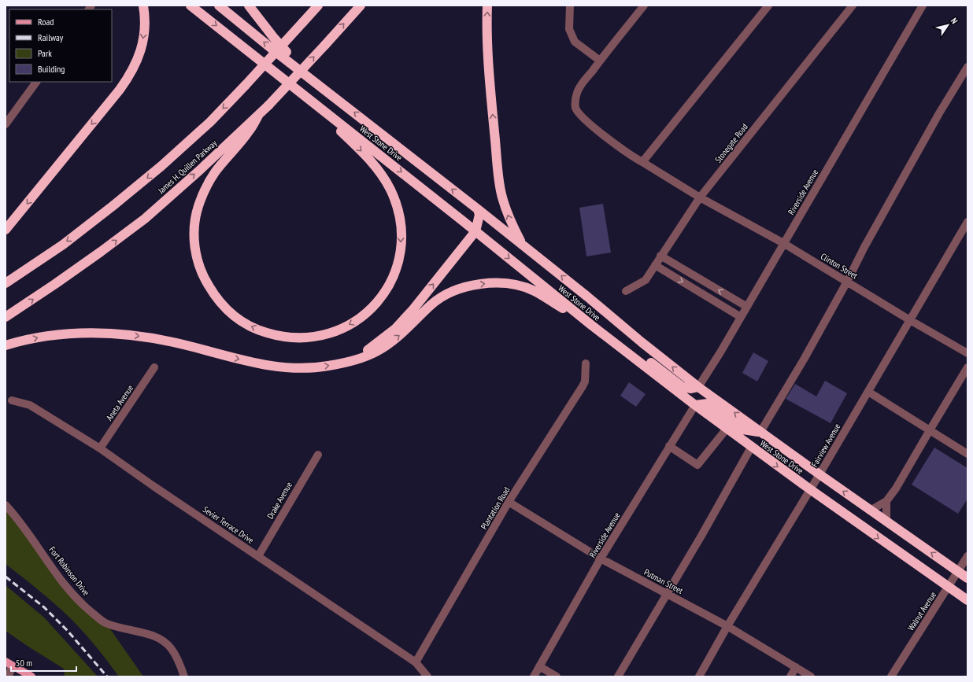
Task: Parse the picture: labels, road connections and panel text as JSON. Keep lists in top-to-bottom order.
{
  "streets": {
    "highway": ["West Stone Drive", "James H. Quillen Parkway"],
    "street": [
      "Stonegate Road",
      "Riverside Avenue",
      "Clinton Street",
      "Aneta Avenue",
      "Fairview Avenue",
      "Drake Avenue",
      "Plantation Road",
      "Sevier Terrace Drive",
      "Fort Robinson Drive",
      "Putman Street",
      "Walnut Avenue"
    ]
  },
  "crossings": [
    ["West Stone Drive", "Riverside Avenue"],
    ["West Stone Drive", "Fairview Avenue"],
    ["West Stone Drive", "Walnut Avenue"],
    ["Stonegate Road", "Clinton Street"],
    ["Riverside Avenue", "Clinton Street"],
    ["Riverside Avenue", "Putman Street"],
    ["Clinton Street", "Fairview Avenue"],
    ["Aneta Avenue", "Sevier Terrace Drive"],
    ["Fairview Avenue", "Putman Street"],
    ["Drake Avenue", "Sevier Terrace Drive"],
    ["Plantation Road", "Sevier Terrace Drive"],
    ["Plantation Road", "Putman Street"]
  ],
  "legend": [
    "Road",
    "Railway",
    "Park",
    "Building"
  ],
  "scale_bar": "50 m",
  "north": "top right"
}
